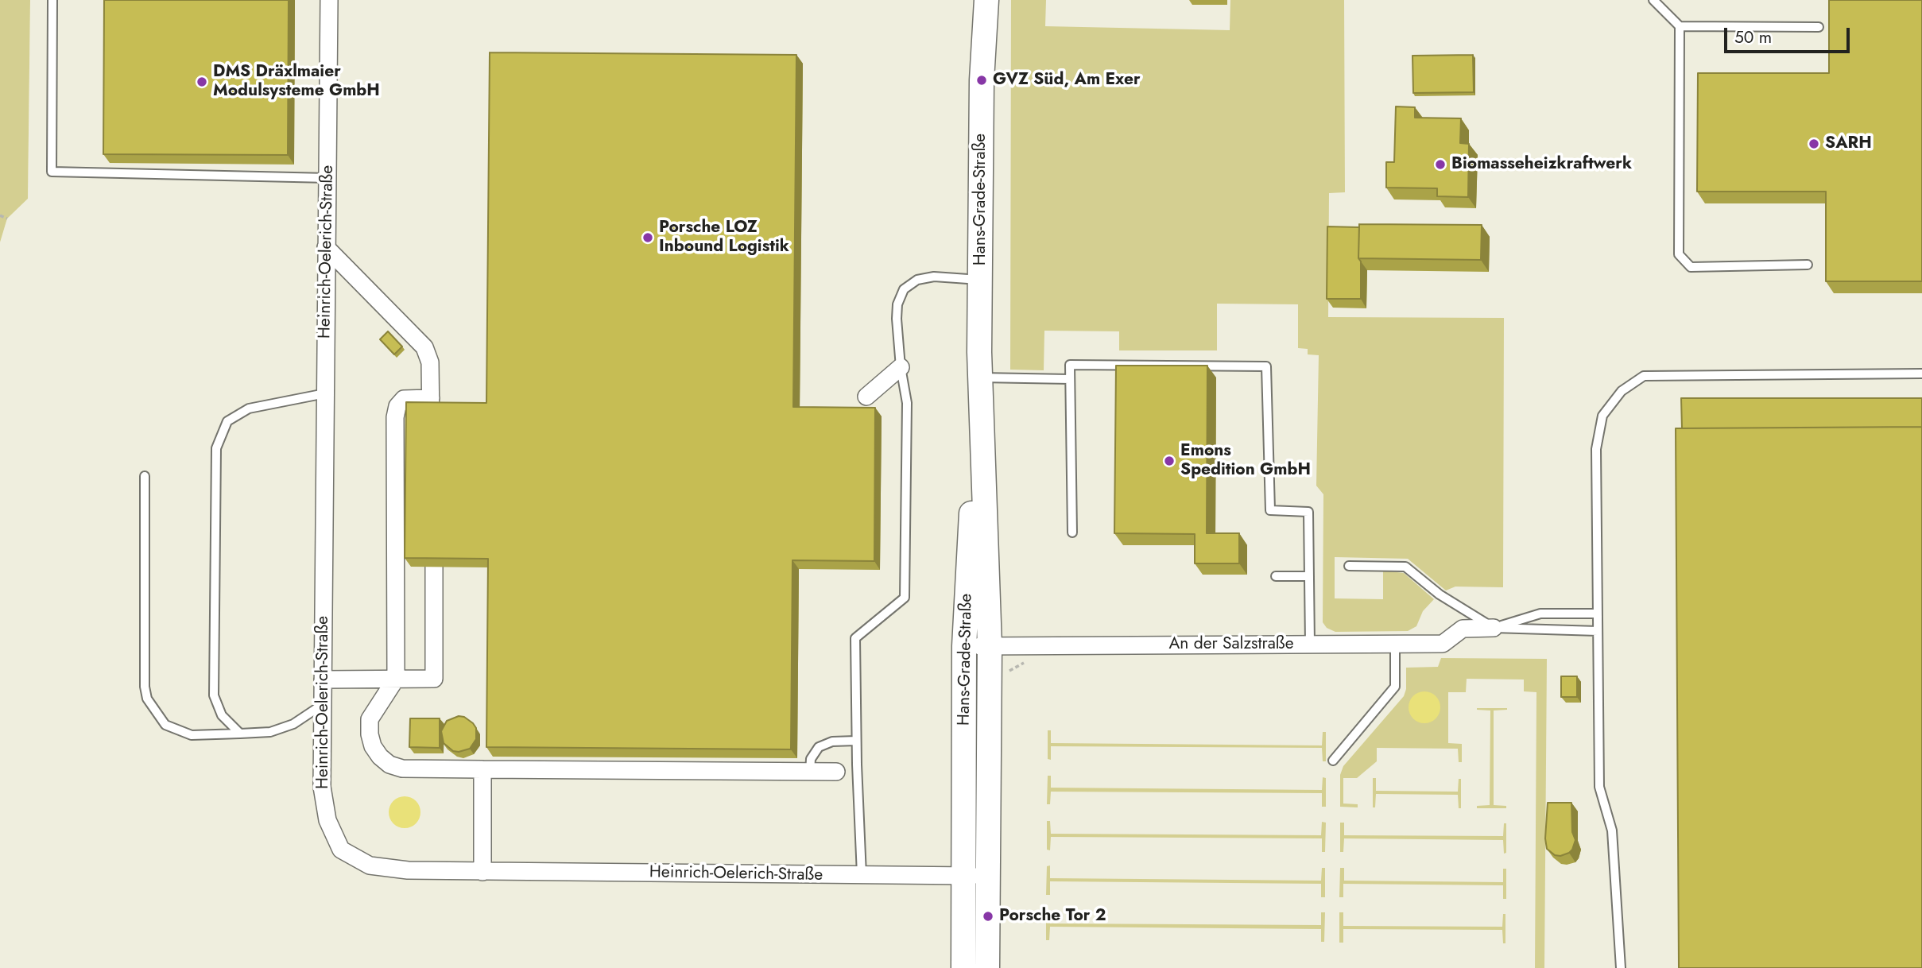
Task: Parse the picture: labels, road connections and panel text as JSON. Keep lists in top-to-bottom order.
{
  "streets": {
    "street": ["Hans-Grade-Straße", "Heinrich-Oelerich-Straße", "An der Salzstraße"]
  },
  "crossings": [
    ["Hans-Grade-Straße", "Heinrich-Oelerich-Straße"],
    ["Hans-Grade-Straße", "An der Salzstraße"]
  ],
  "places": [
    "GVZ Süd, Am Exer",
    "DMS Dräxlmaier Modulsysteme GmbH",
    "SARH",
    "Biomasseheizkraftwerk",
    "Porsche LOZ Inbound Logistik",
    "Emons Spedition GmbH",
    "Porsche Tor 2"
  ],
  "scale_bar": "50 m"
}
